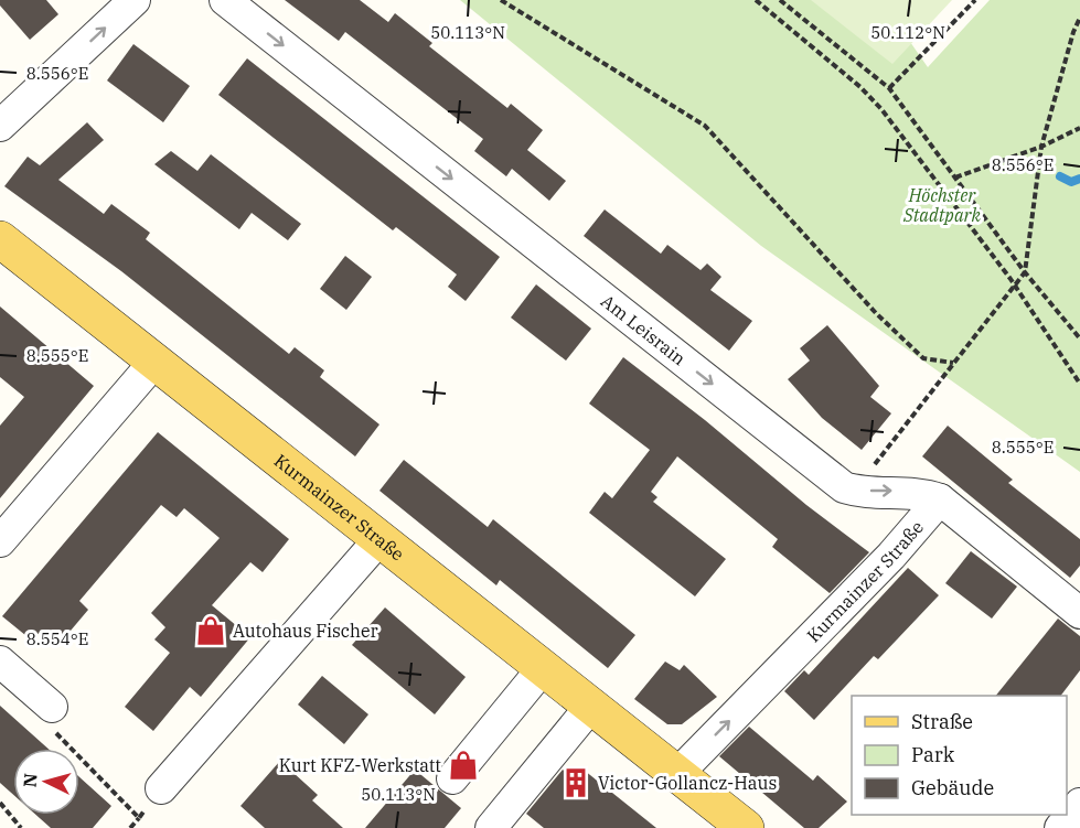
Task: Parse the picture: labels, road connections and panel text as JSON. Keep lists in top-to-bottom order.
{
  "streets": {
    "main road": ["Kurmainzer Straße"],
    "street": ["Am Leisrain"]
  },
  "crossings": [
    ["Am Leisrain", "Kurmainzer Straße"]
  ],
  "one_way": ["Am Leisrain"],
  "parks": ["Höchster Stadtpark"],
  "places": {
    "shop": ["Autohaus Fischer", "Kurt KFZ-Werkstatt"],
    "building": ["Victor-Gollancz-Haus"]
  },
  "legend": ["Straße", "Park", "Gebäude"],
  "north": "left",
  "coordinates": [
    "50.113°N",
    "50.112°N",
    "8.556°E",
    "8.555°E",
    "8.554°E"
  ]
}
